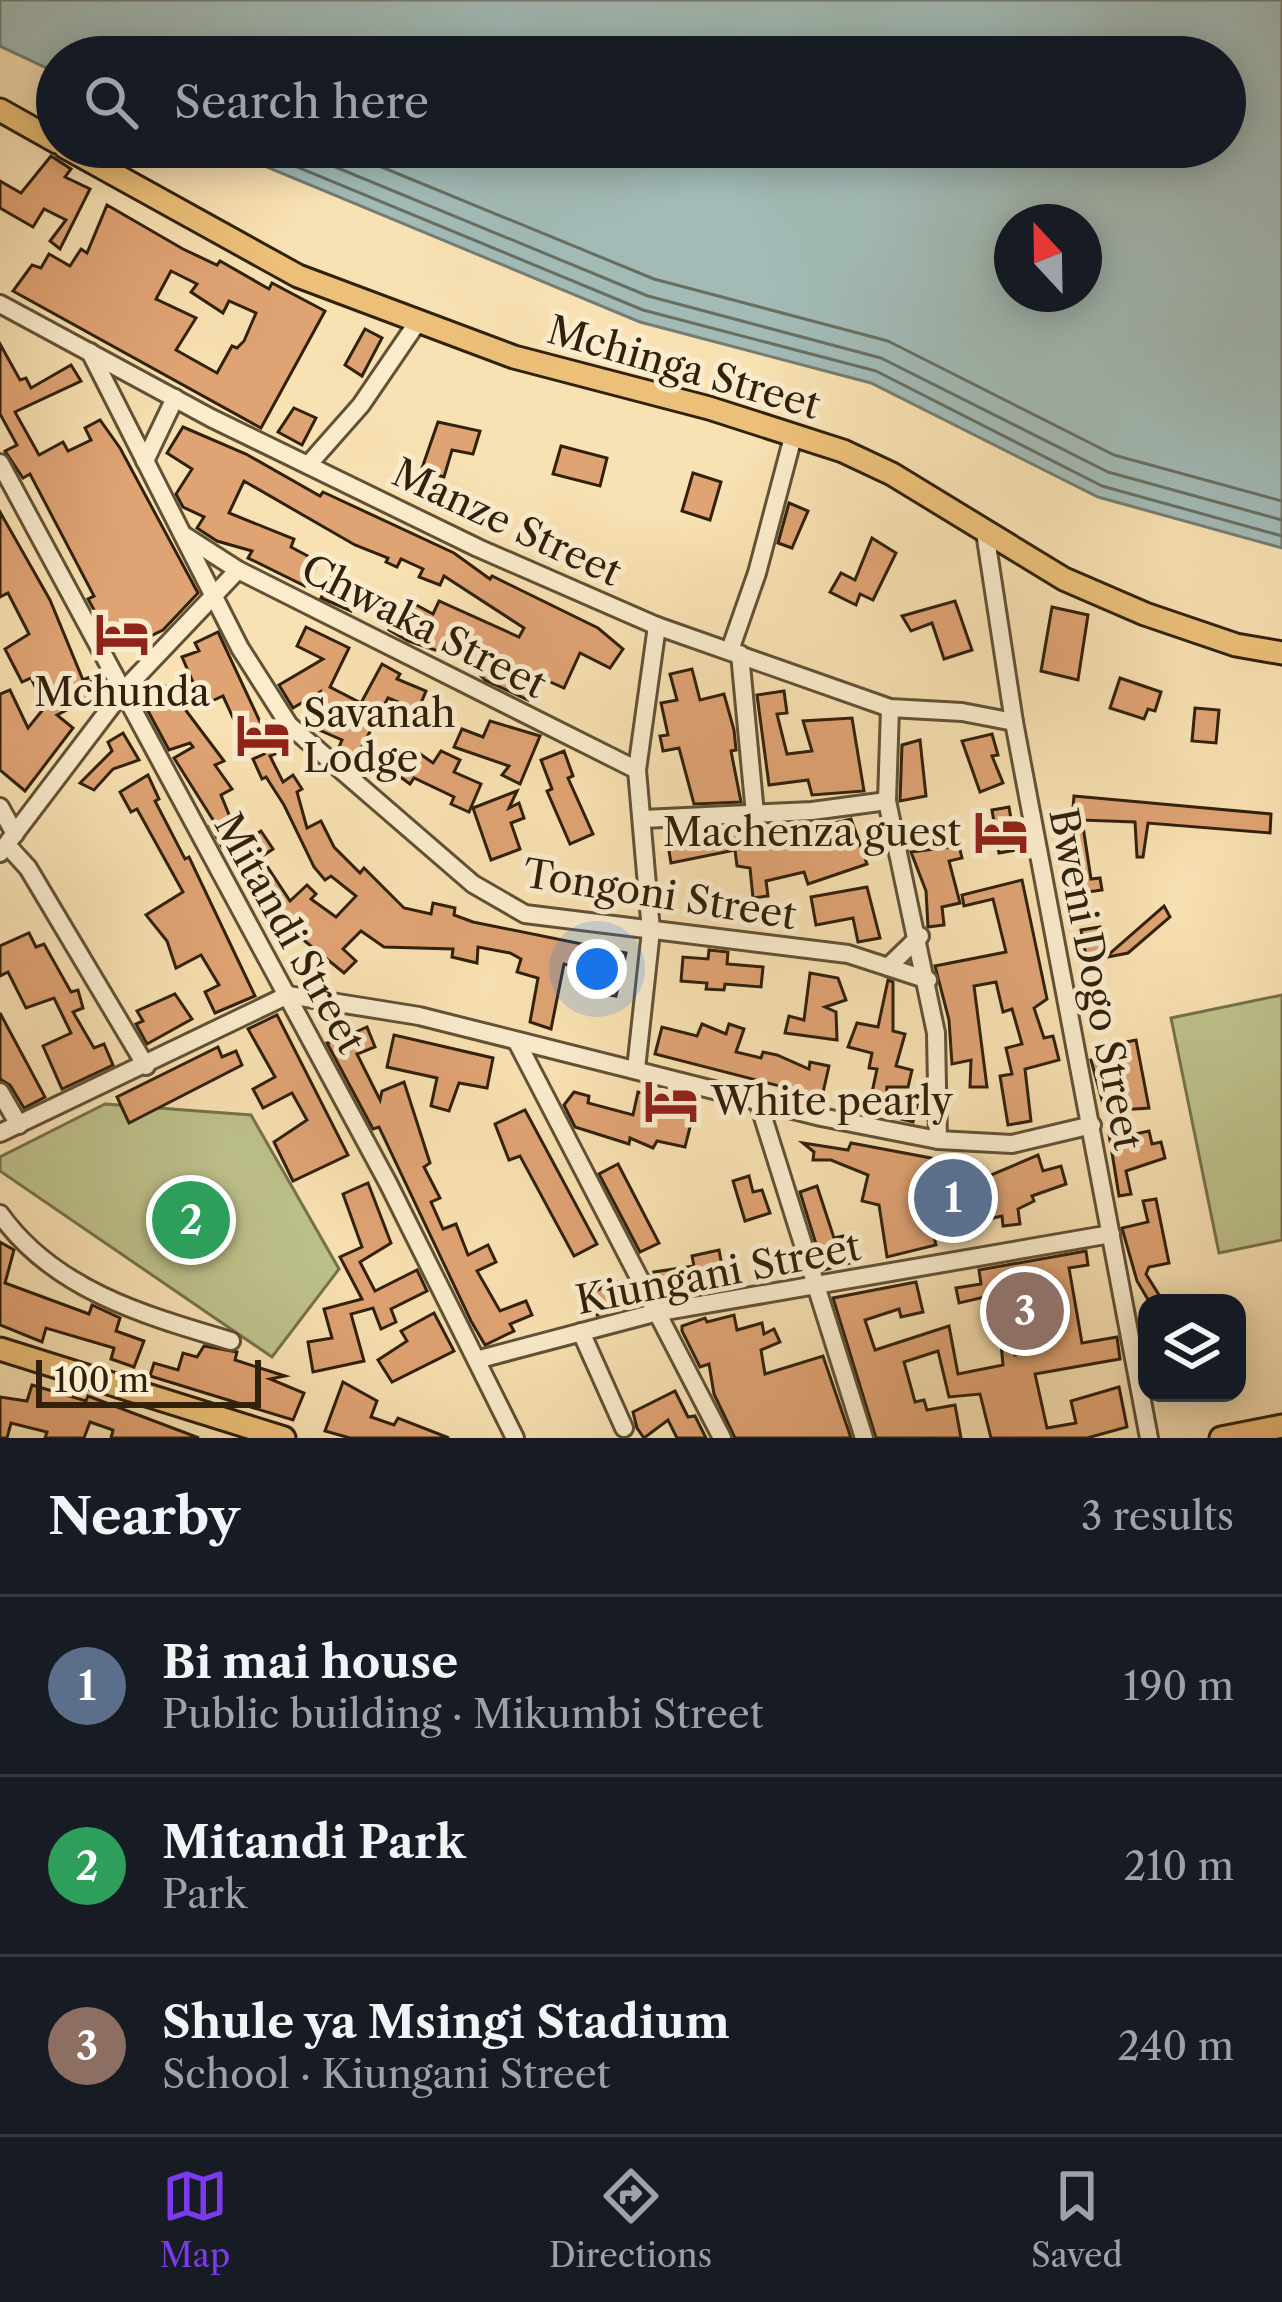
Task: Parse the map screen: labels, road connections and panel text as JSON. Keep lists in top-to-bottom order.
{
  "streets": {
    "main road": ["Mchinga Street"],
    "street": [
      "Manze Street",
      "Chwaka Street",
      "Tongoni Street",
      "Mitandi Street",
      "Bweni Dogo Street",
      "Kiungani Street"
    ]
  },
  "crossings": [
    ["Mchinga Street", "Bweni Dogo Street"],
    ["Manze Street", "Tongoni Street"],
    ["Manze Street", "Bweni Dogo Street"],
    ["Chwaka Street", "Tongoni Street"],
    ["Mitandi Street", "Kiungani Street"],
    ["Bweni Dogo Street", "Kiungani Street"]
  ],
  "places": {
    "hotel": [
      "Mchunda",
      "Savanah Lodge",
      "Machenza guest",
      "White pearly"
    ]
  },
  "scale_bar": "100 m",
  "north": "top",
  "page": {
    "search": "Search here",
    "pins": ["1", "2", "3"],
    "scale": "100 m",
    "heading": ["Nearby", "3 results"],
    "list": [
      {
        "mark": "1",
        "name": "Bi mai house",
        "note": "Public building · Mikumbi Street",
        "value": "190 m"
      },
      {
        "mark": "2",
        "name": "Mitandi Park",
        "note": "Park",
        "value": "210 m"
      },
      {
        "mark": "3",
        "name": "Shule ya Msingi Stadium",
        "note": "School · Kiungani Street",
        "value": "240 m"
      }
    ],
    "nav": ["Map", "Directions", "Saved"]
  }
}
